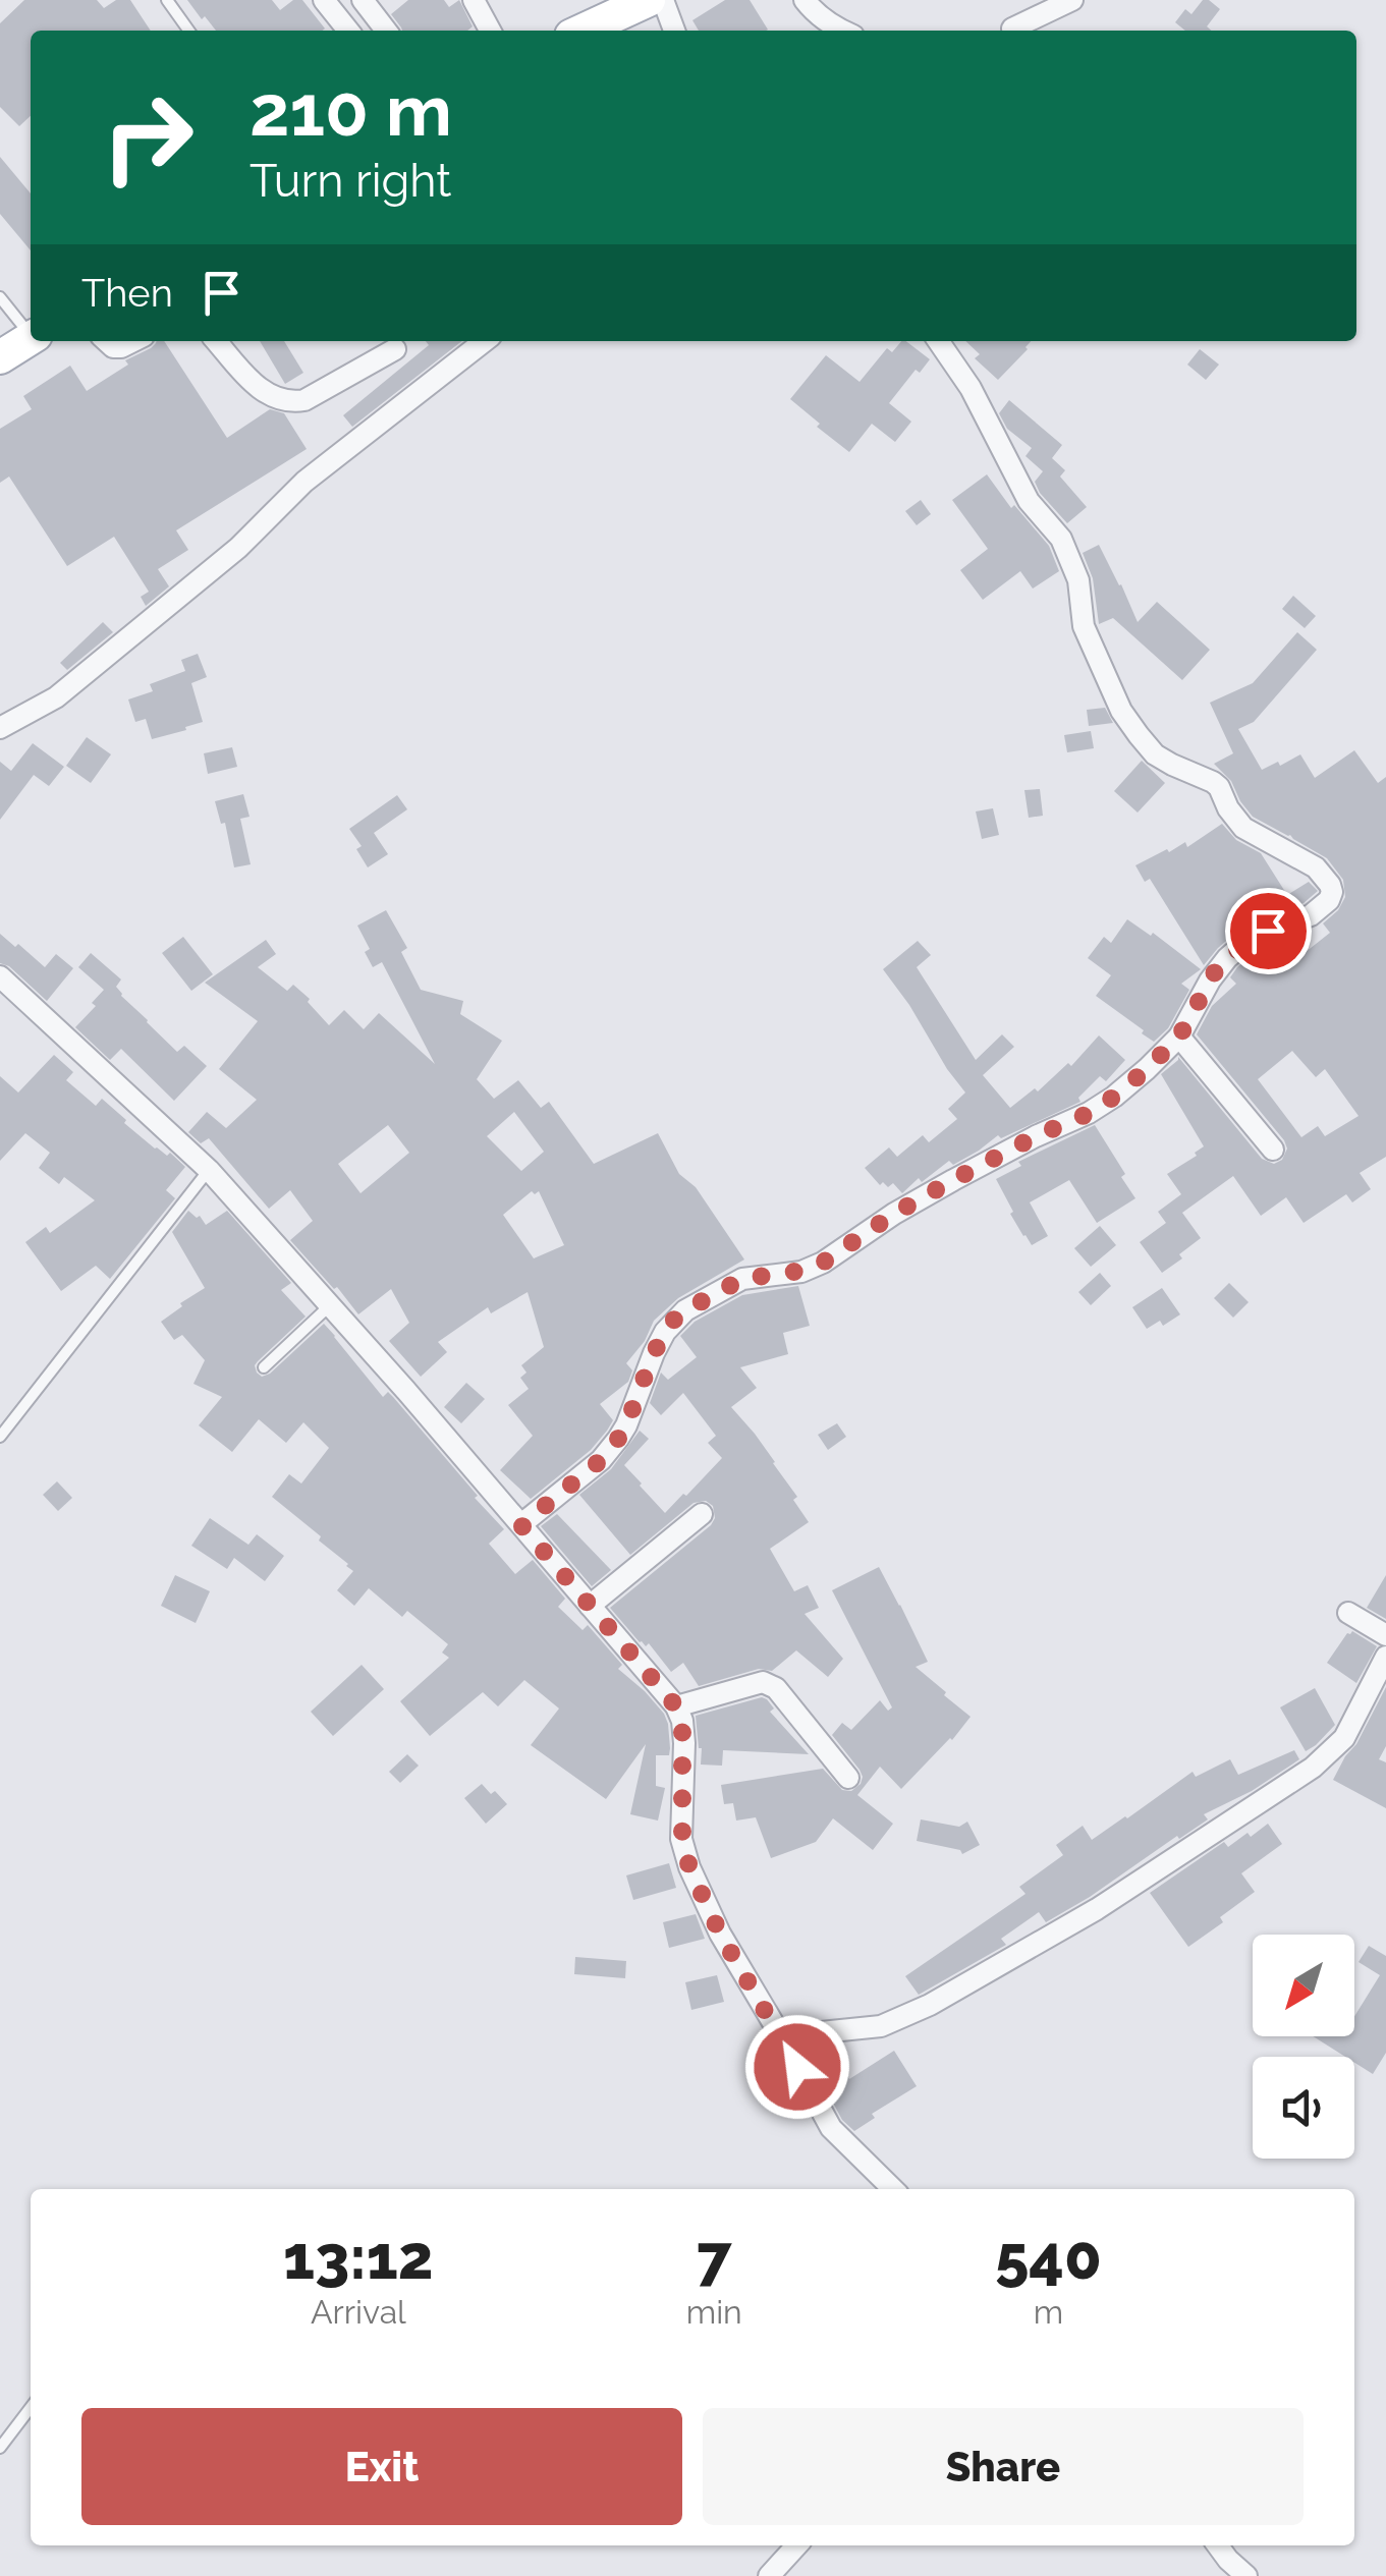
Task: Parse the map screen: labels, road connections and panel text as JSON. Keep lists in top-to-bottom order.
{
  "north": "bottom left",
  "page": {
    "turn": ["210 m", "Turn right"],
    "then": "Then",
    "eta": [
      "13:12",
      "Arrival",
      "7",
      "min",
      "540",
      "m"
    ],
    "buttons": ["Exit", "Share"]
  }
}
